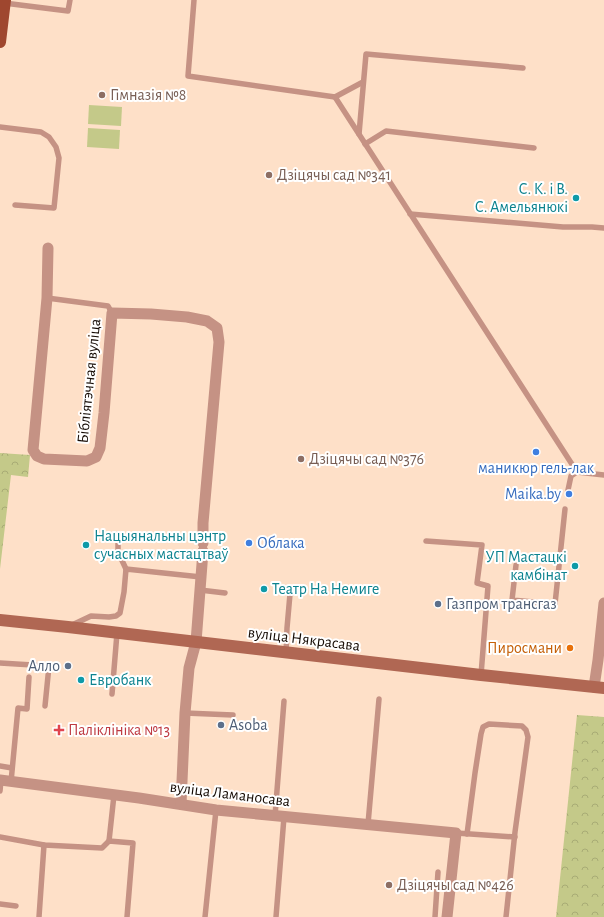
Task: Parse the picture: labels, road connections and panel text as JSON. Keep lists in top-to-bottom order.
{
  "streets": {
    "main road": ["вуліца Някрасава"],
    "street": ["Бібліятэчная вуліца", "вуліца Ламаносава"]
  },
  "crossings": [
    ["Бібліятэчная вуліца", "вуліца Някрасава"],
    ["Бібліятэчная вуліца", "вуліца Ламаносава"]
  ],
  "places": {
    "other": [
      "Гімназія №8",
      "Дзіцячы сад №341",
      "С. К. і В. С. Амельянюкі",
      "маникюр гель-лак",
      "Дзіцячы сад №376",
      "Maika.by",
      "Облака",
      "Нацыянальны цэнтр сучасных мастацтваў",
      "УП Мастацкі камбінат",
      "Театр На Немиге",
      "Газпром трансгаз",
      "Пиросмани",
      "Алло",
      "Евробанк",
      "Asoba",
      "Дзіцячы сад №426"
    ],
    "health": ["Паліклініка №13"]
  }
}
